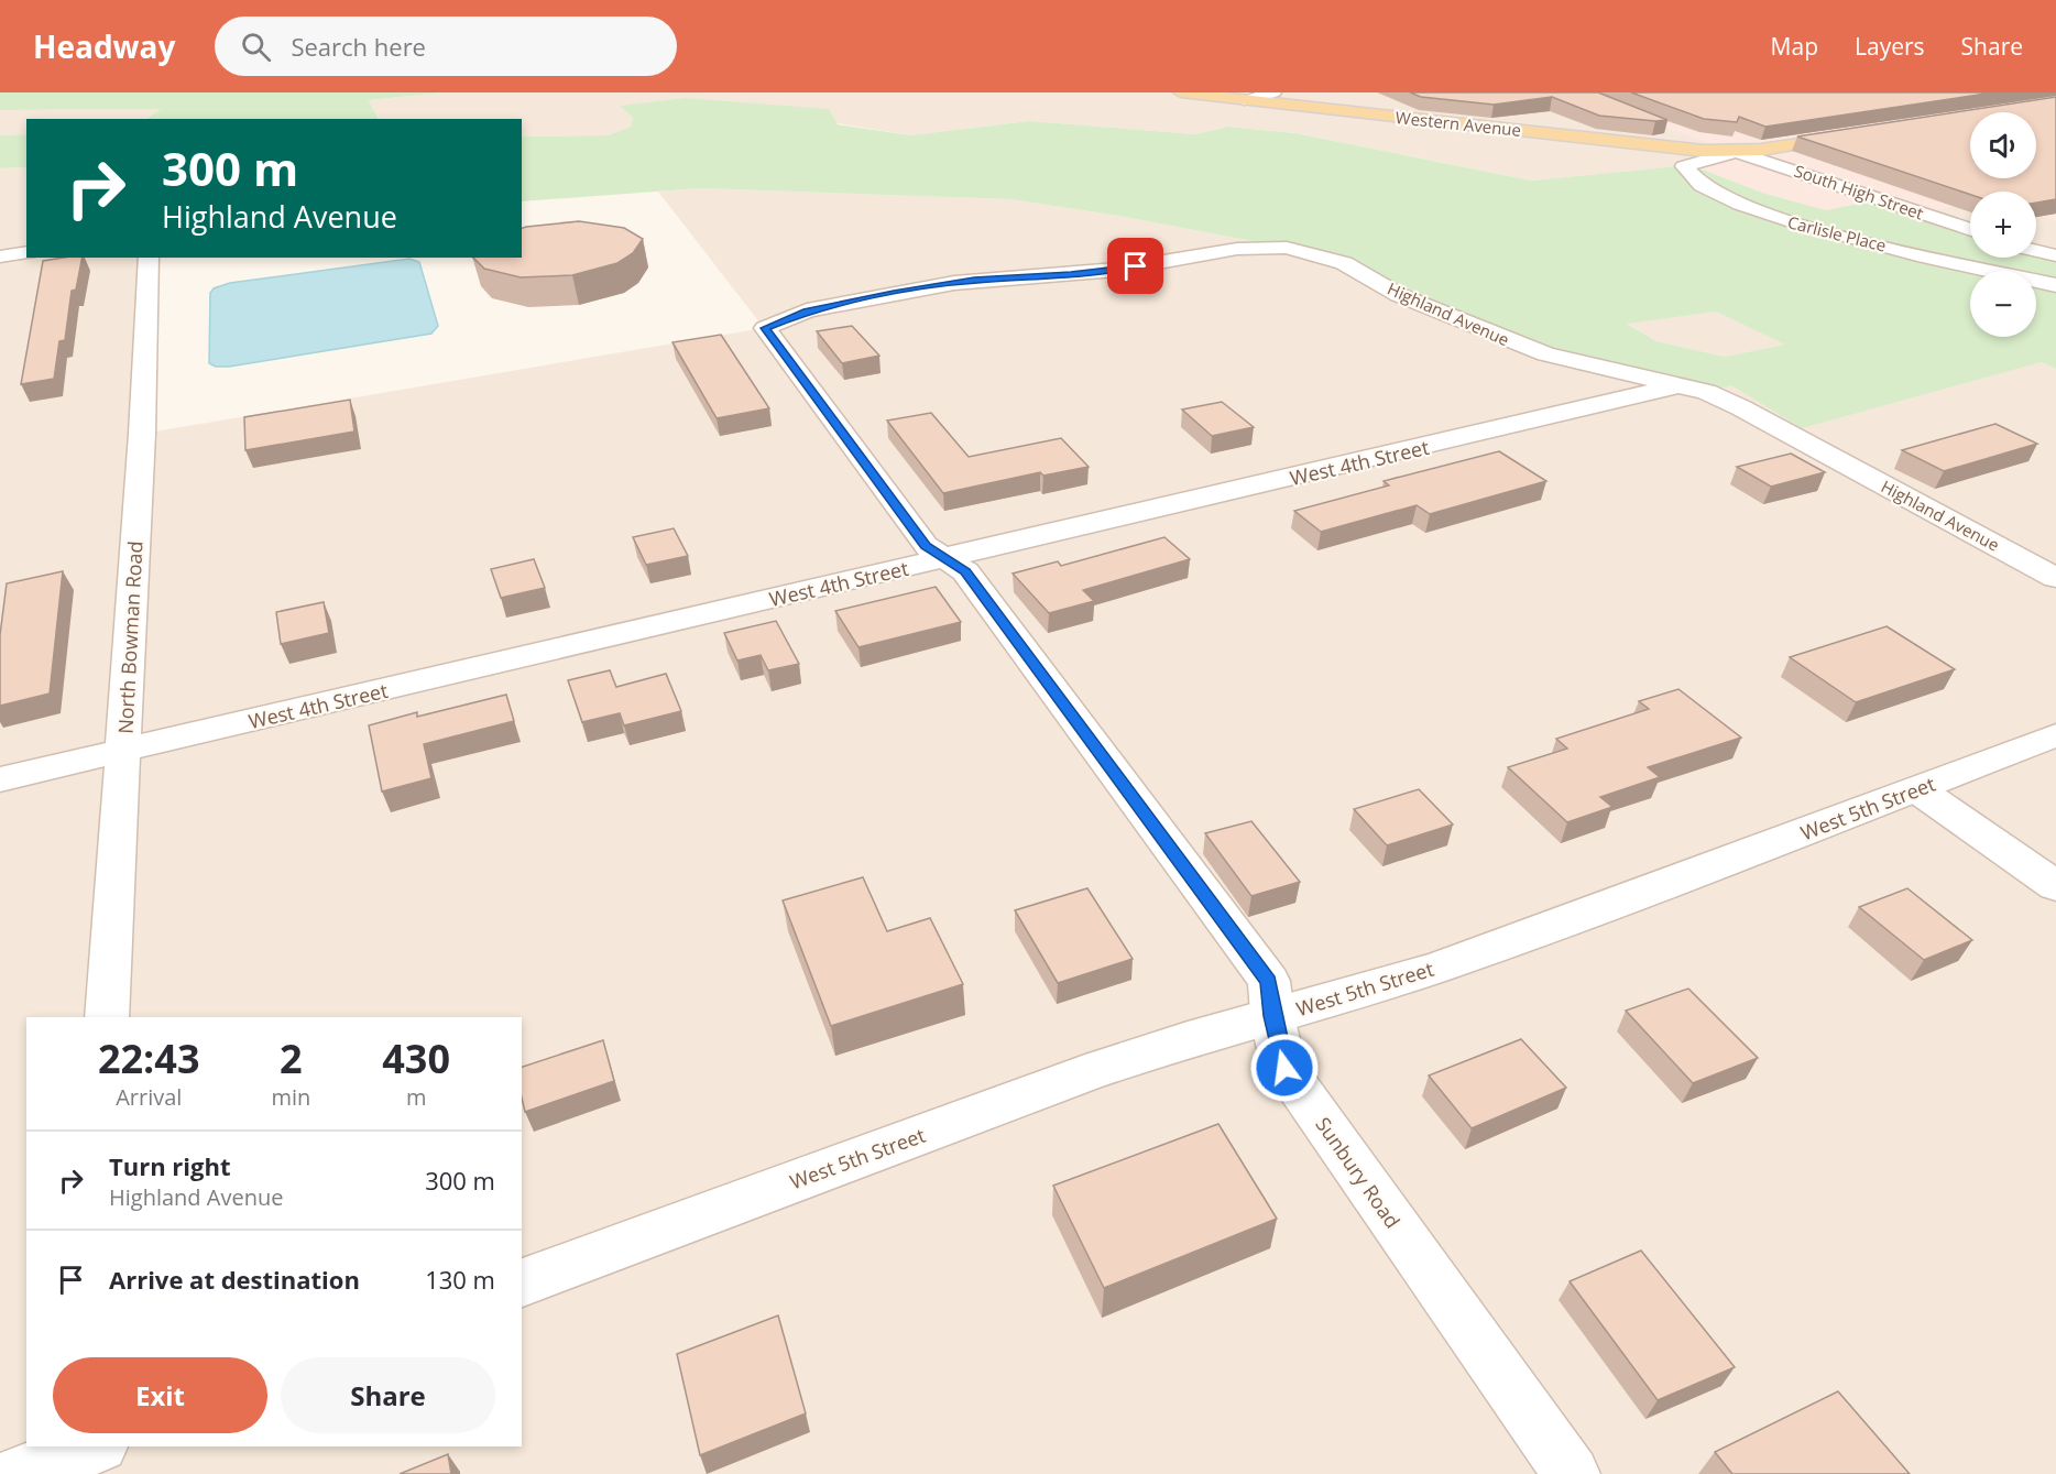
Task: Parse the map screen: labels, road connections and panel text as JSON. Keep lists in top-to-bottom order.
{
  "streets": {
    "main road": ["Western Avenue"],
    "street": [
      "South High Street",
      "Carlisle Place",
      "Highland Avenue",
      "West 4th Street",
      "North Bowman Road",
      "West 5th Street",
      "Sunbury Road"
    ]
  },
  "crossings": [
    ["Western Avenue", "South High Street"],
    ["Western Avenue", "Carlisle Place"],
    ["South High Street", "Carlisle Place"],
    ["Highland Avenue", "West 4th Street"],
    ["Highland Avenue", "Sunbury Road"],
    ["West 4th Street", "North Bowman Road"],
    ["West 4th Street", "Sunbury Road"],
    ["West 5th Street", "Sunbury Road"]
  ],
  "page": {
    "header": "Headway",
    "search": "Search here",
    "nav": ["Map", "Layers", "Share"],
    "map_buttons": ["+", "−"],
    "turn": ["300 m", "Highland Avenue"],
    "eta": [
      "22:43",
      "Arrival",
      "2",
      "min",
      "430",
      "m"
    ],
    "list": [
      {
        "name": "Turn right",
        "note": "Highland Avenue",
        "value": "300 m"
      },
      {
        "name": "Arrive at destination",
        "value": "130 m"
      }
    ],
    "buttons": ["Exit", "Share"]
  }
}
